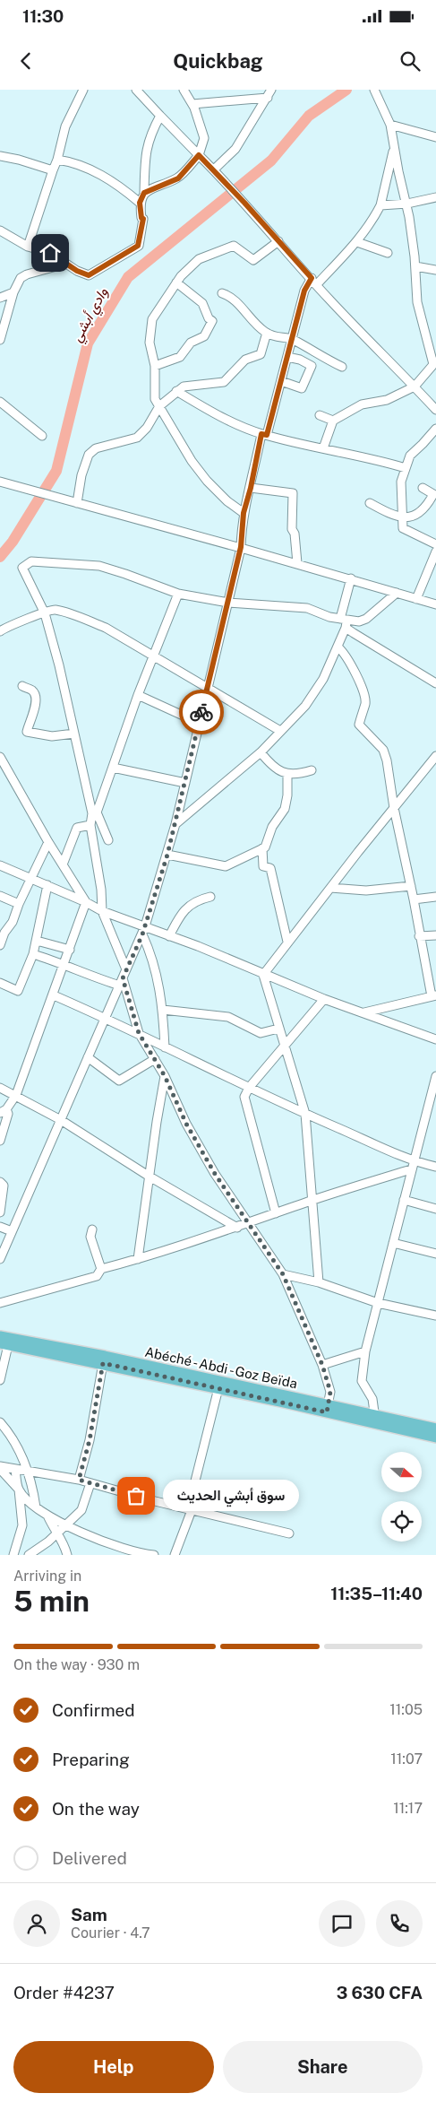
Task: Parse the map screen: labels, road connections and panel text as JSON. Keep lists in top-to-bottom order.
{
  "streets": {
    "main road": ["Abéché - Abdi - Goz Beïda"]
  },
  "water": ["وادي أبشي"],
  "places": ["سوق أبشي الحديث"],
  "north": "right",
  "page": {
    "status": "11:30",
    "header": "Quickbag",
    "bubble": "سوق أبشي الحديث",
    "heading": ["5 min", "Arriving in", "11:35–11:40"],
    "panel": [
      "Sam",
      "Courier · 4.7",
      "Order #4237",
      "3 630 CFA"
    ],
    "bar": "On the way · 930 m",
    "list": [
      ["Confirmed", "11:05"],
      ["Preparing", "11:07"],
      ["On the way", "11:17"],
      "Delivered"
    ],
    "buttons": ["Help", "Share"]
  }
}
